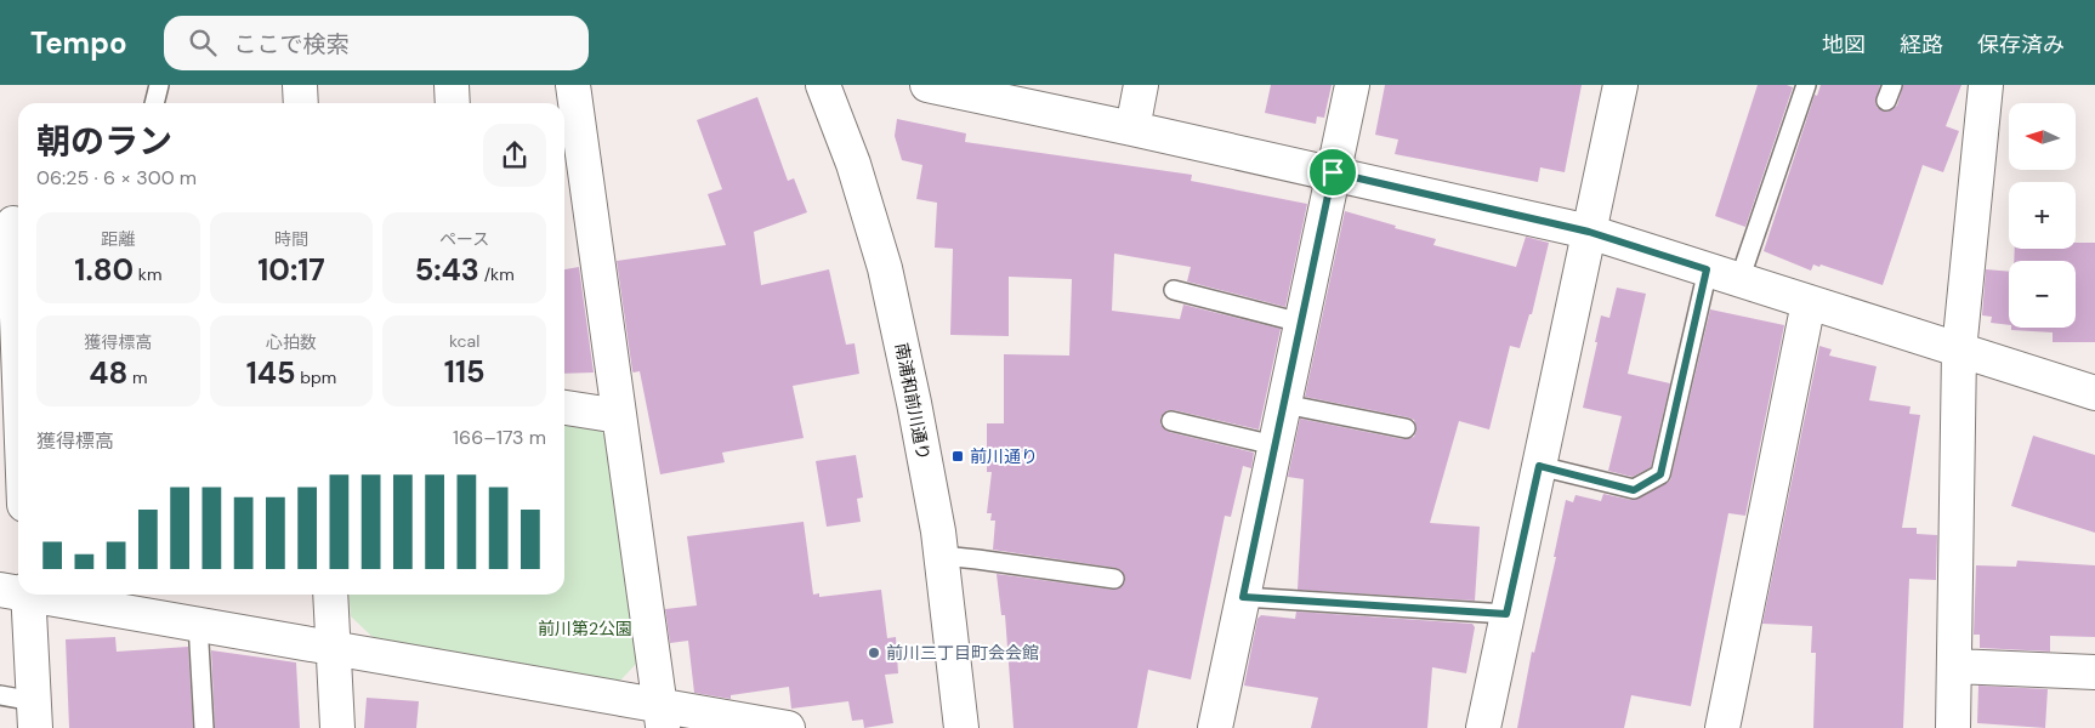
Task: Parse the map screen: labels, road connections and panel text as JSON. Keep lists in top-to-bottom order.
{
  "streets": {
    "street": ["南浦和前川通り"]
  },
  "parks": ["前川第2公園"],
  "places": {
    "transit": ["前川通り"],
    "other": ["前川三丁目町会会館"]
  },
  "north": "left",
  "page": {
    "header": "Tempo",
    "search": "ここで検索",
    "nav": ["地図", "経路", "保存済み"],
    "map_buttons": ["+", "−"],
    "heading": ["朝のラン", "06:25 · 6 × 300 m"],
    "stats": [
      ["距離", "1.80 km"],
      ["時間", "10:17"],
      ["ペース", "5:43 /km"],
      ["獲得標高", "48 m"],
      ["心拍数", "145 bpm"],
      ["kcal", "115"]
    ],
    "chart": ["獲得標高", "166–173 m"]
  }
}
